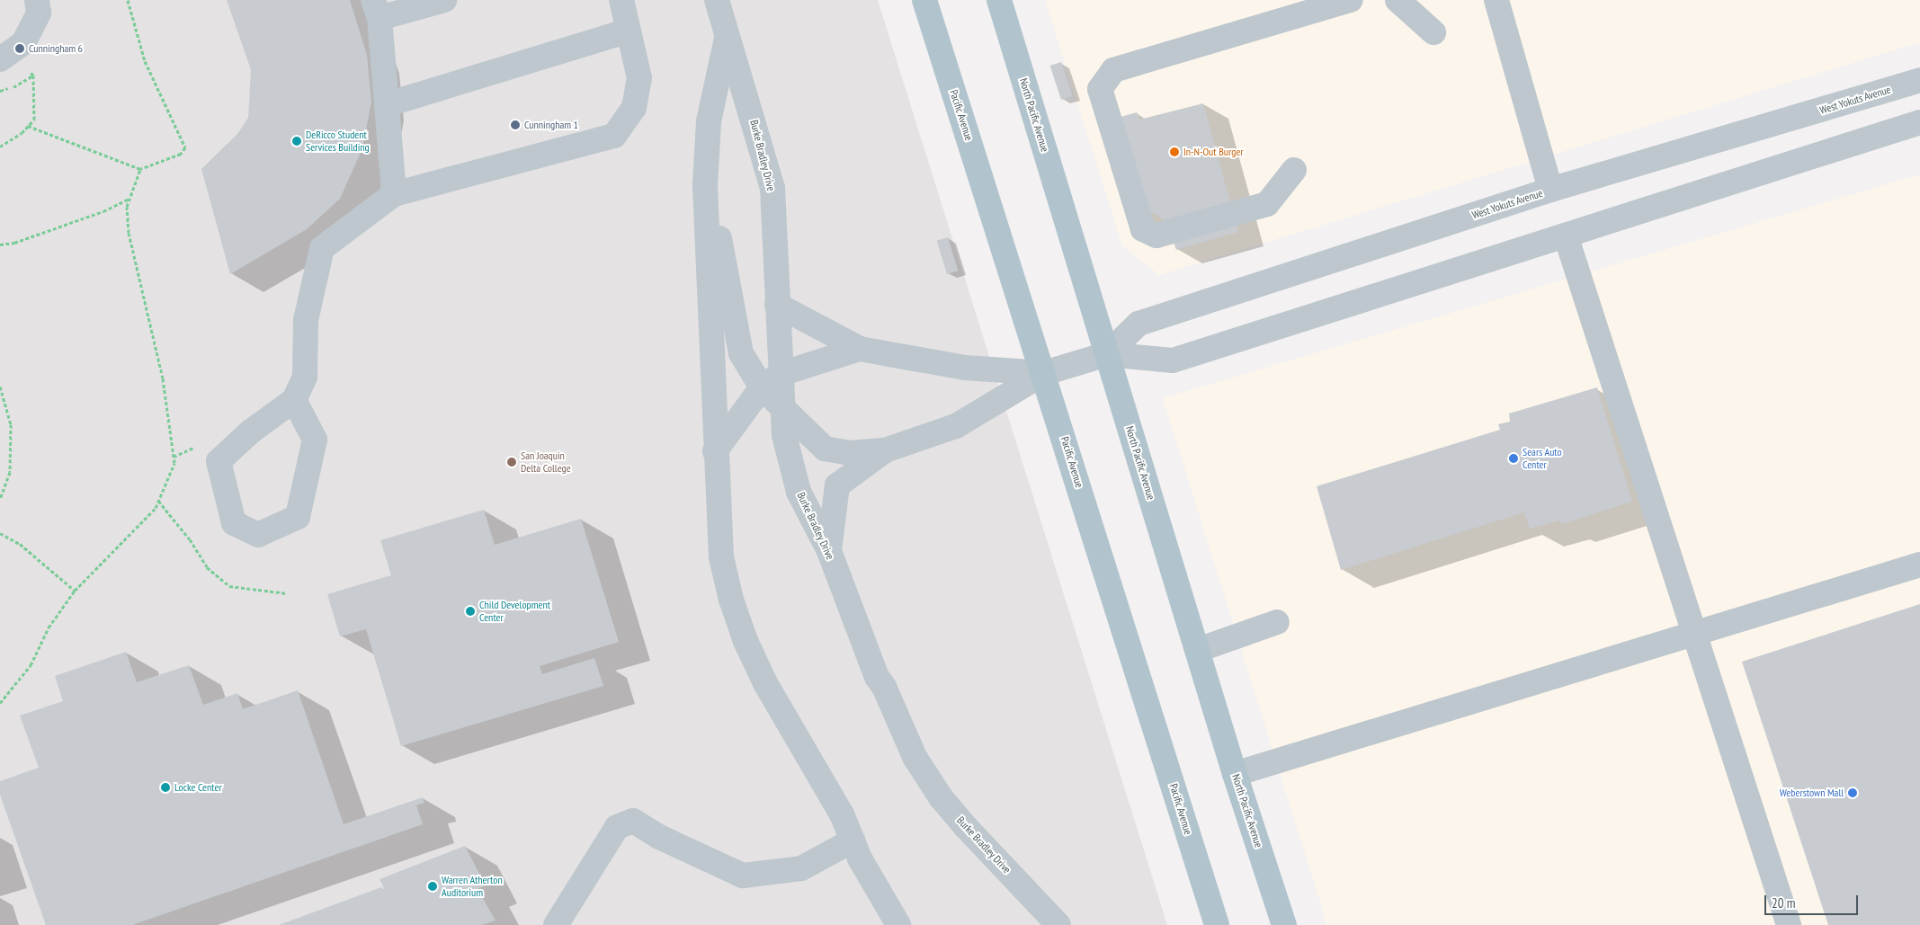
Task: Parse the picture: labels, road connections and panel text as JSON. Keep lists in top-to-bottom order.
{
  "streets": {
    "main road": ["Pacific Avenue", "North Pacific Avenue"],
    "street": ["West Yokuts Avenue", "Burke Bradley Drive"]
  },
  "crossings": [
    ["West Yokuts Avenue", "Pacific Avenue"],
    ["West Yokuts Avenue", "North Pacific Avenue"]
  ],
  "places": [
    "Cunningham 6",
    "Cunningham 1",
    "DeRicco Student Services Building",
    "In-N-Out Burger",
    "Sears Auto Center",
    "San Joaquin Delta College",
    "Child Development Center",
    "Locke Center",
    "Weberstown Mall",
    "Warren Atherton Auditorium"
  ],
  "scale_bar": "20 m"
}
